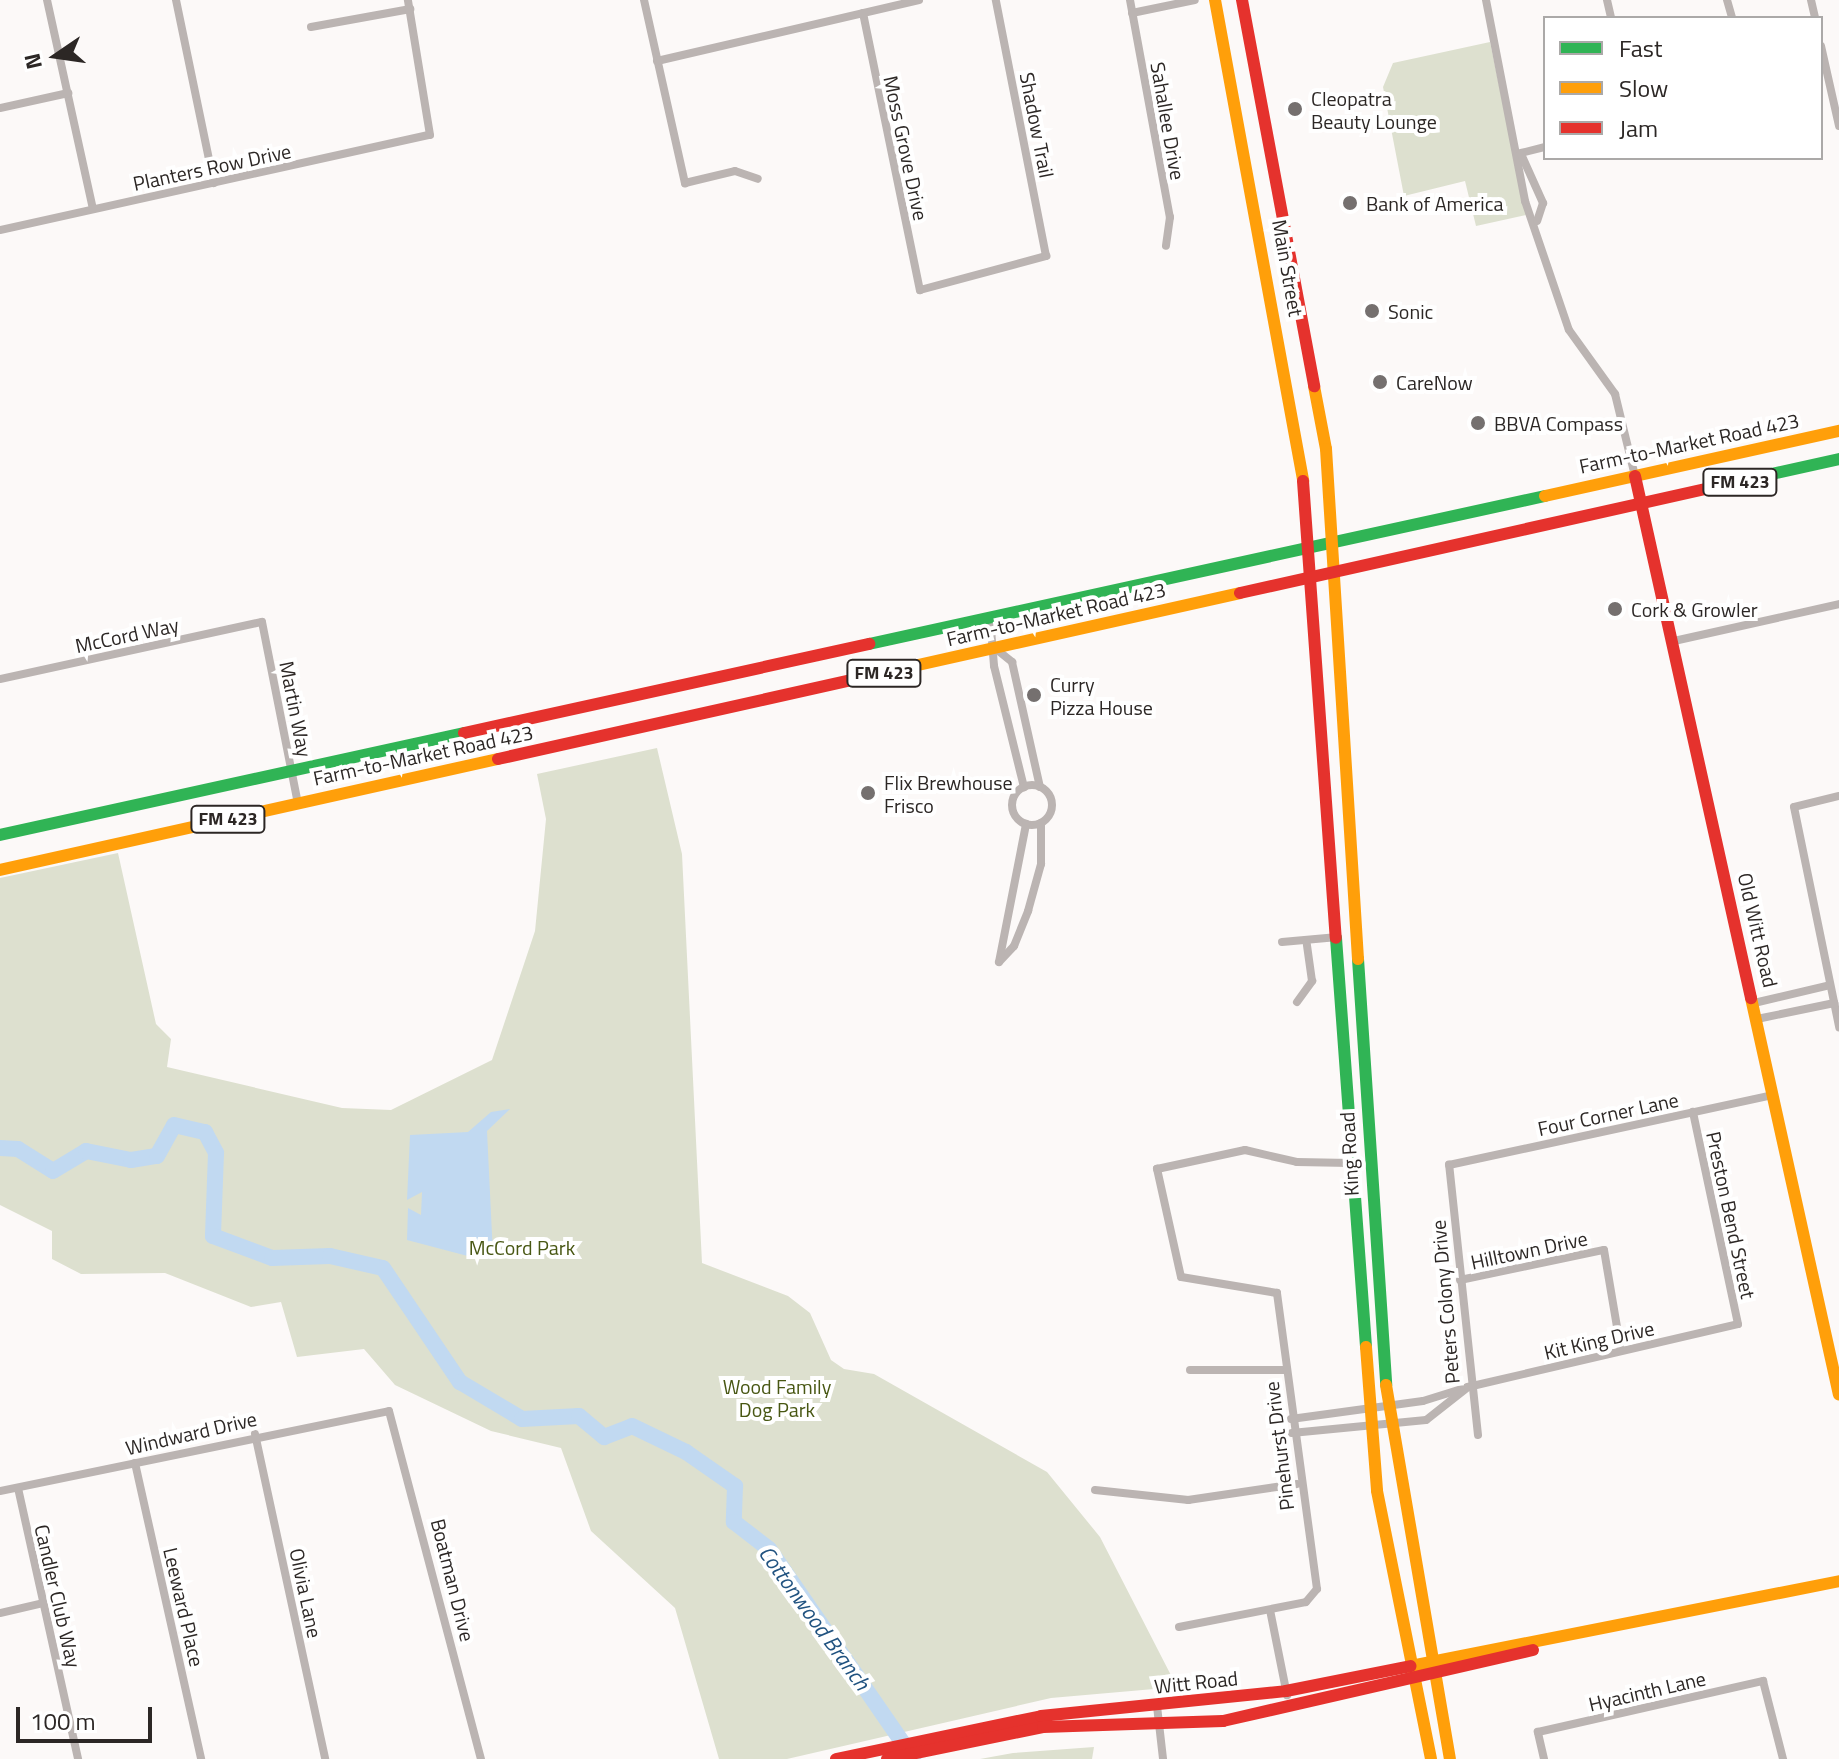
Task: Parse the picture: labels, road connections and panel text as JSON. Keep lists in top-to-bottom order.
{
  "streets": {
    "street": [
      "Sahallee Drive",
      "Shadow Trail",
      "Moss Grove Drive",
      "Planters Row Drive",
      "Main Street",
      "Farm-to-Market Road 423",
      "FM 423",
      "McCord Way",
      "Martin Way",
      "Old Witt Road",
      "Four Corner Lane",
      "King Road",
      "Preston Bend Street",
      "Hilltown Drive",
      "Peters Colony Drive",
      "Kit King Drive",
      "Windward Drive",
      "Pinehurst Drive",
      "Boatman Drive",
      "Olivia Lane",
      "Candler Club Way",
      "Leeward Place",
      "Witt Road",
      "Hyacinth Lane"
    ]
  },
  "crossings": [
    ["Shadow Trail", "Moss Grove Drive"],
    ["Main Street", "Farm-to-Market Road 423"],
    ["Main Street", "King Road"],
    ["Farm-to-Market Road 423", "Martin Way"],
    ["Farm-to-Market Road 423", "Old Witt Road"],
    ["Farm-to-Market Road 423", "King Road"],
    ["McCord Way", "Martin Way"],
    ["Old Witt Road", "Four Corner Lane"],
    ["Four Corner Lane", "Preston Bend Street"],
    ["Four Corner Lane", "Peters Colony Drive"],
    ["King Road", "Kit King Drive"],
    ["King Road", "Pinehurst Drive"],
    ["King Road", "Witt Road"],
    ["Preston Bend Street", "Kit King Drive"],
    ["Hilltown Drive", "Peters Colony Drive"],
    ["Hilltown Drive", "Kit King Drive"],
    ["Peters Colony Drive", "Kit King Drive"],
    ["Kit King Drive", "Pinehurst Drive"],
    ["Windward Drive", "Boatman Drive"],
    ["Windward Drive", "Olivia Lane"],
    ["Windward Drive", "Candler Club Way"],
    ["Windward Drive", "Leeward Place"]
  ],
  "water": ["Cottonwood Branch"],
  "parks": ["McCord Park", "Wood Family Dog Park"],
  "places": [
    "Cleopatra Beauty Lounge",
    "Bank of America",
    "Sonic",
    "CareNow",
    "BBVA Compass",
    "Cork & Growler",
    "Curry Pizza House",
    "Flix Brewhouse Frisco"
  ],
  "legend": ["Fast", "Slow", "Jam"],
  "scale_bar": "100 m",
  "north": "left"
}
